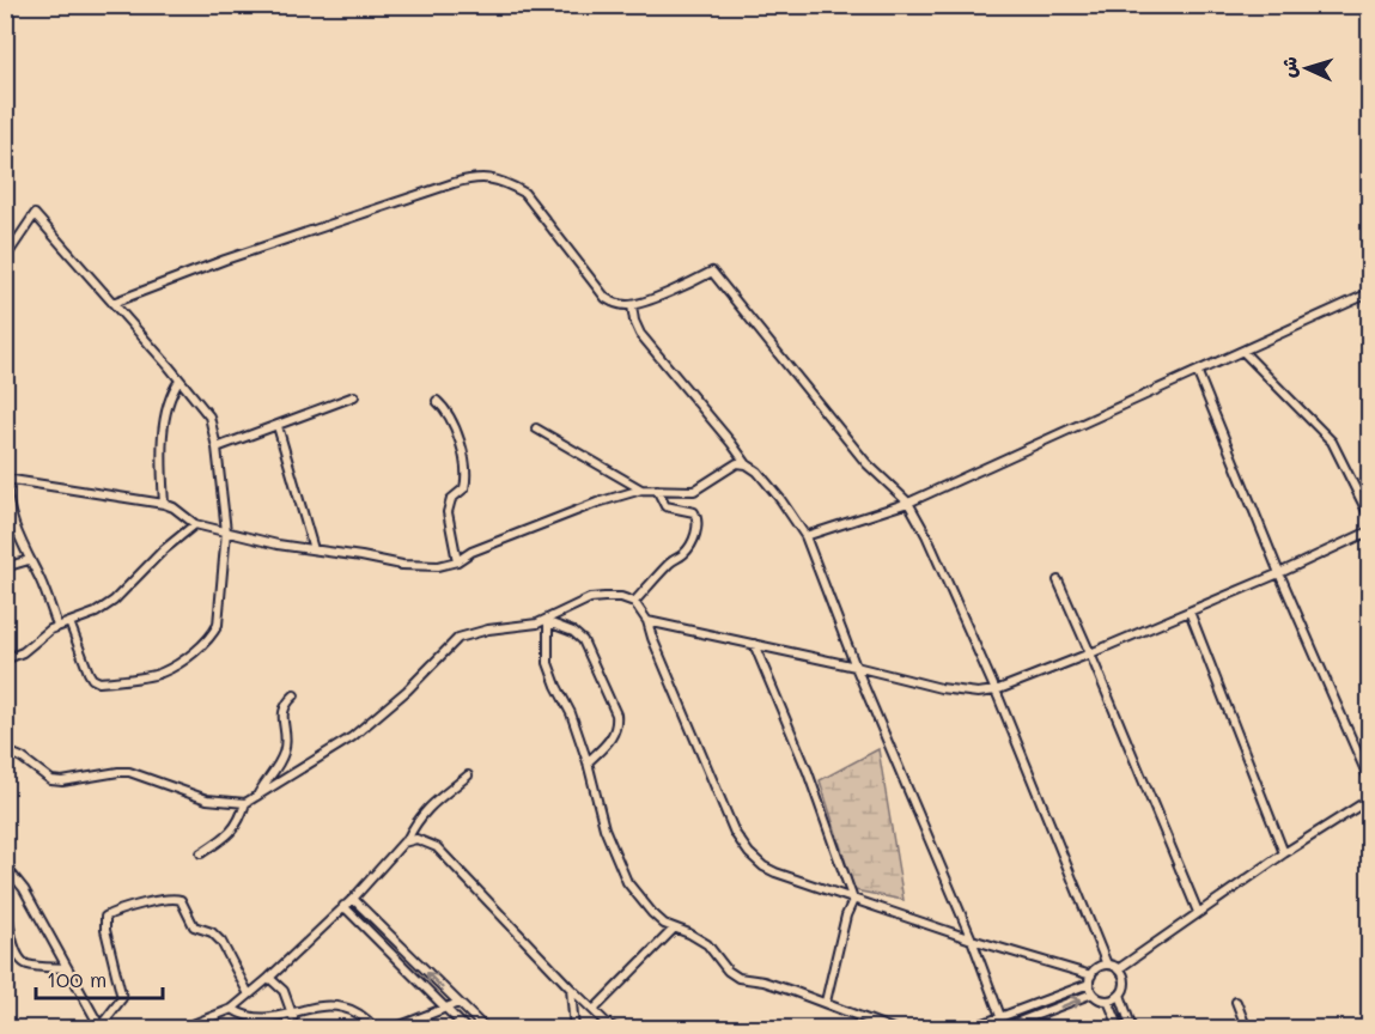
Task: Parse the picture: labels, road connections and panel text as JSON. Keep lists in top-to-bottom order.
{
  "scale_bar": "100 m",
  "north": "left"
}
